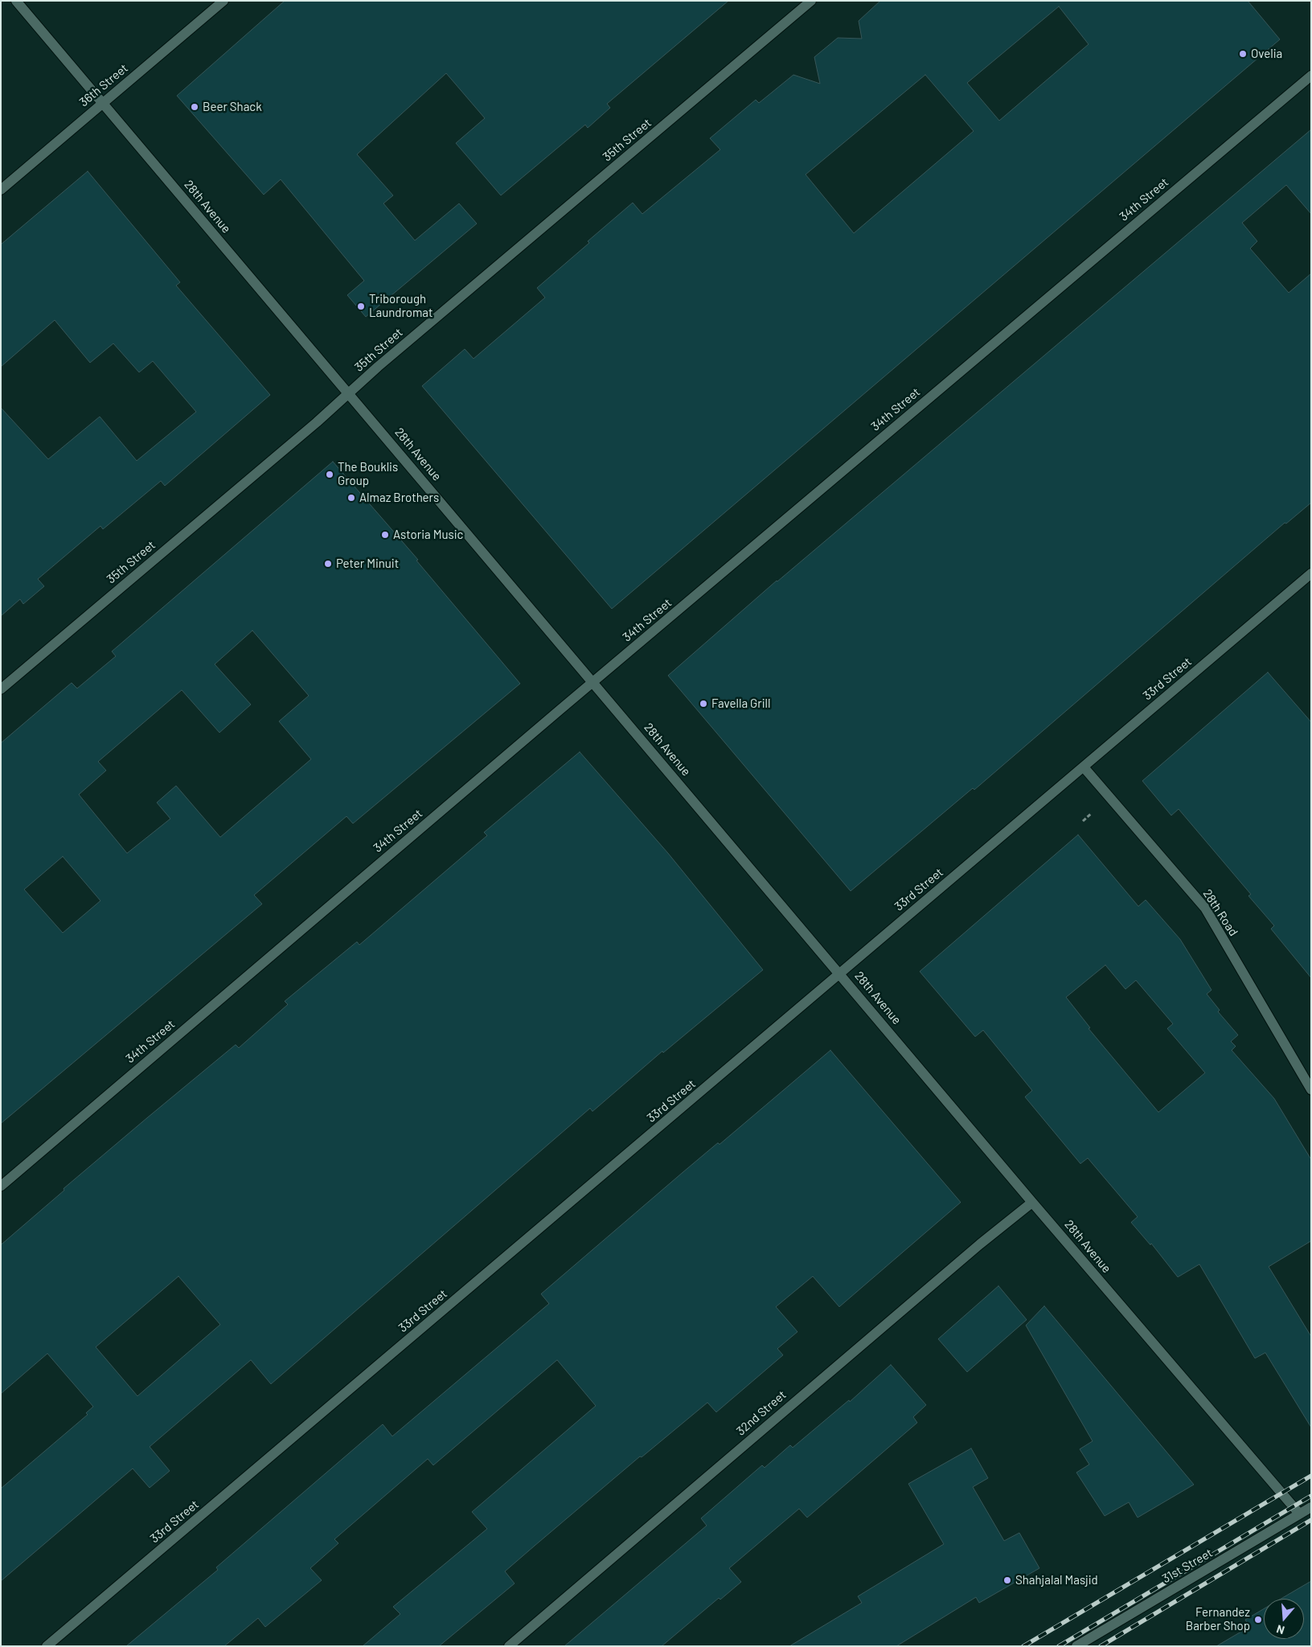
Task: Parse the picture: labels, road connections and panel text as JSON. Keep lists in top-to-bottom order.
{
  "streets": {
    "street": [
      "36th Street",
      "35th Street",
      "34th Street",
      "28th Avenue",
      "33rd Street",
      "28th Road",
      "32nd Street",
      "31st Street"
    ]
  },
  "crossings": [
    ["36th Street", "28th Avenue"],
    ["35th Street", "28th Avenue"],
    ["34th Street", "28th Avenue"],
    ["28th Avenue", "33rd Street"],
    ["28th Avenue", "32nd Street"],
    ["28th Avenue", "31st Street"],
    ["33rd Street", "28th Road"]
  ],
  "places": [
    "Ovelia",
    "Beer Shack",
    "Triborough Laundromat",
    "The Bouklis Group",
    "Almaz Brothers",
    "Astoria Music",
    "Peter Minuit",
    "Favella Grill",
    "Shahjalal Masjid",
    "Fernandez Barber Shop"
  ],
  "north": "bottom"
}
